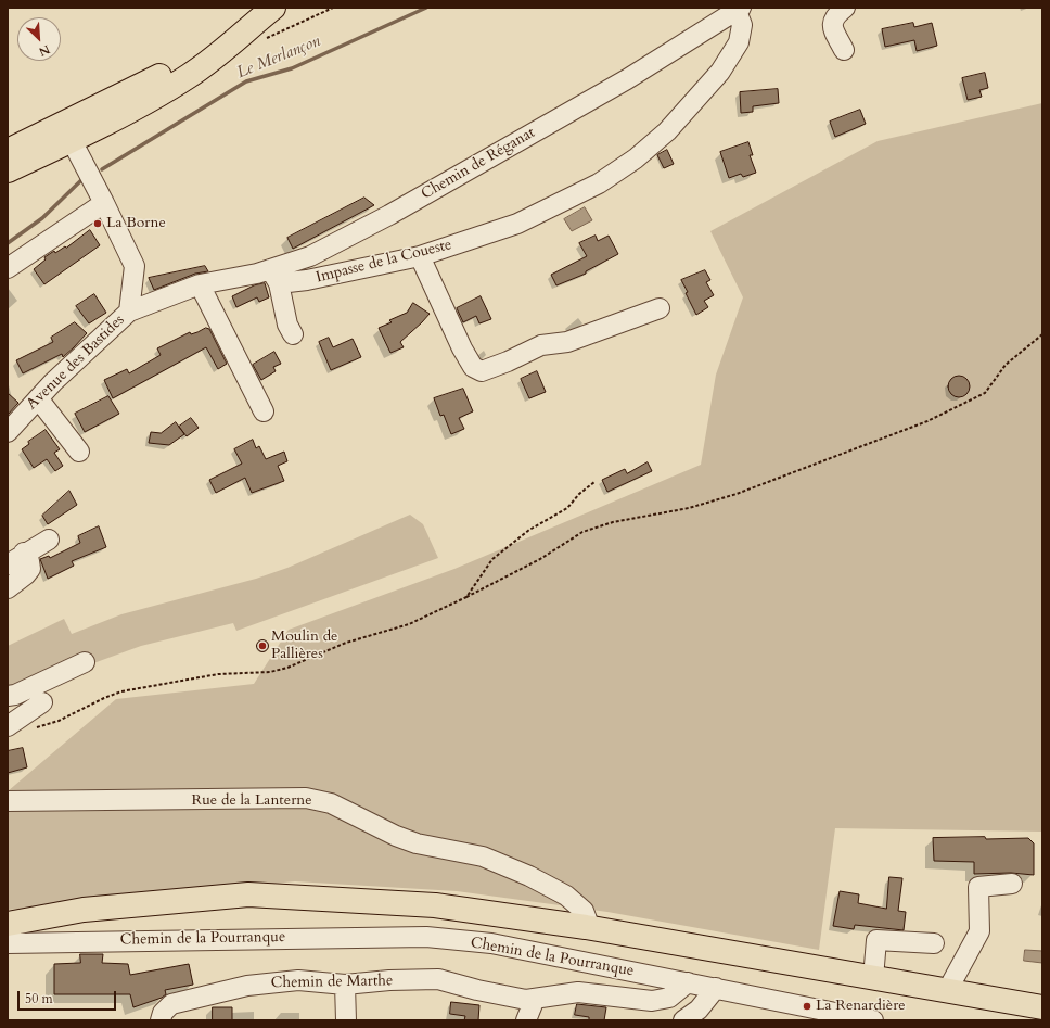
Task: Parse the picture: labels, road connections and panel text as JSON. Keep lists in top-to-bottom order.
{
  "streets": {
    "street": [
      "Chemin de Réganat",
      "Impasse de la Coueste",
      "Avenue des Bastides",
      "Rue de la Lanterne",
      "Chemin de la Pourranque",
      "Chemin de Marthe"
    ]
  },
  "crossings": [
    ["Chemin de Réganat", "Impasse de la Coueste"],
    ["Chemin de Réganat", "Avenue des Bastides"],
    ["Chemin de la Pourranque", "Chemin de Marthe"]
  ],
  "water": ["Le Merlançon"],
  "places": ["La Borne", "Moulin de Pallières", "La Renardière"],
  "scale_bar": "50 m",
  "north": "bottom right"
}
